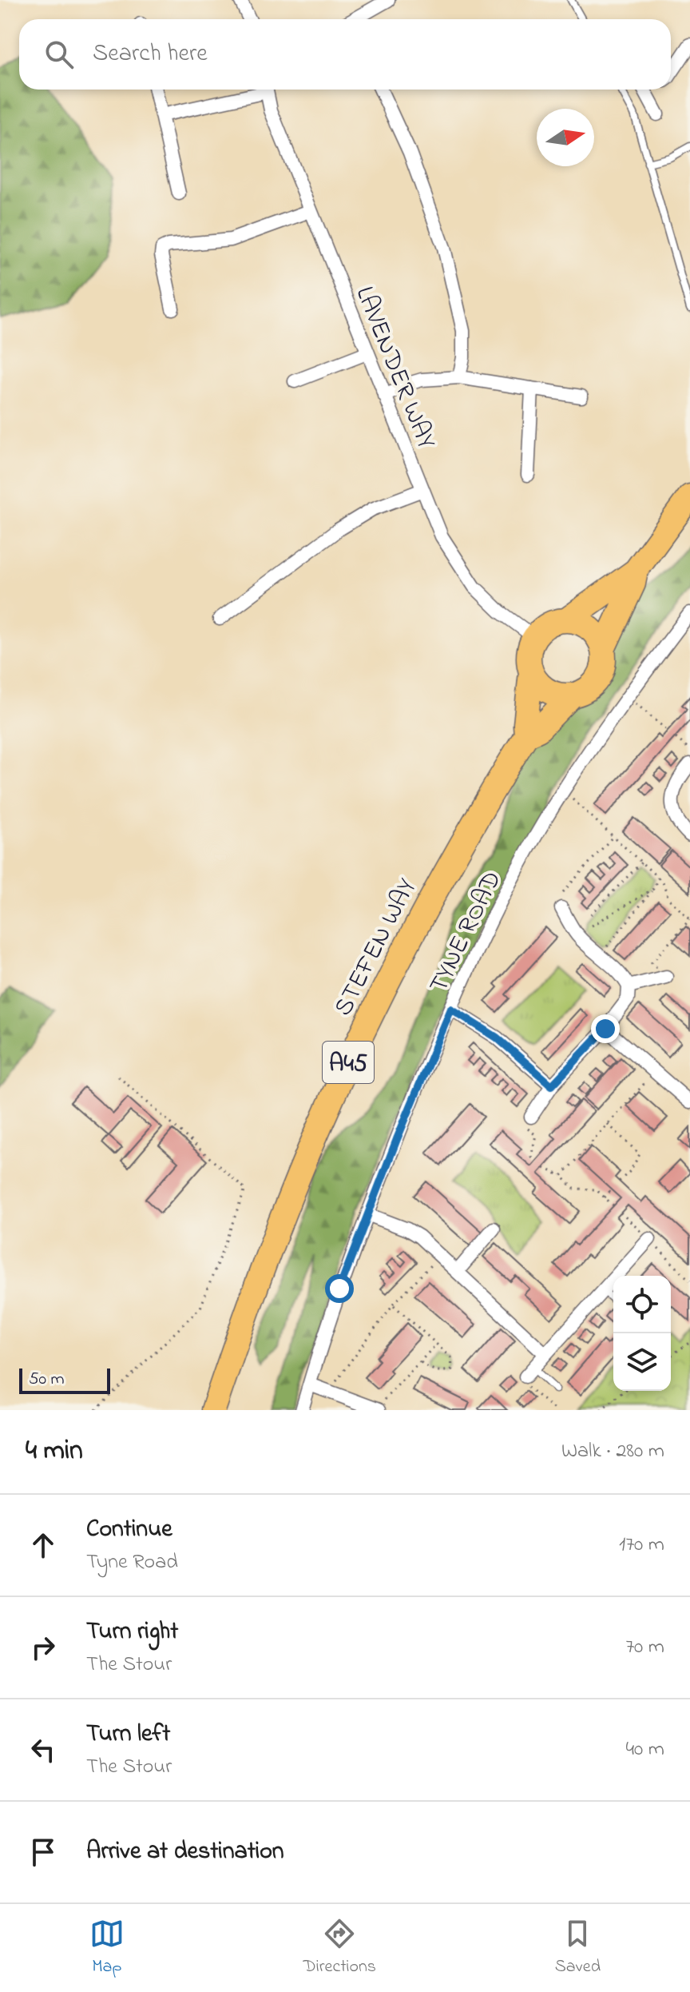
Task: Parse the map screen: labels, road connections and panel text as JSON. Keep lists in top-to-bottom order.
{
  "streets": {
    "highway": ["STEFEN WAY", "A45"],
    "street": ["LAVENDER WAY", "TYNE ROAD"]
  },
  "crossings": [
    ["LAVENDER WAY", "STEFEN WAY"]
  ],
  "scale_bar": "50 m",
  "north": "right",
  "page": {
    "search": "Search here",
    "scale": "50 m",
    "heading": ["4 min", "Walk · 280 m"],
    "list": [
      ["Continue", "Tyne Road", "170 m"],
      ["Turn right", "The Stour", "70 m"],
      ["Turn left", "The Stour", "40 m"],
      "Arrive at destination"
    ],
    "nav": ["Map", "Directions", "Saved"]
  }
}
